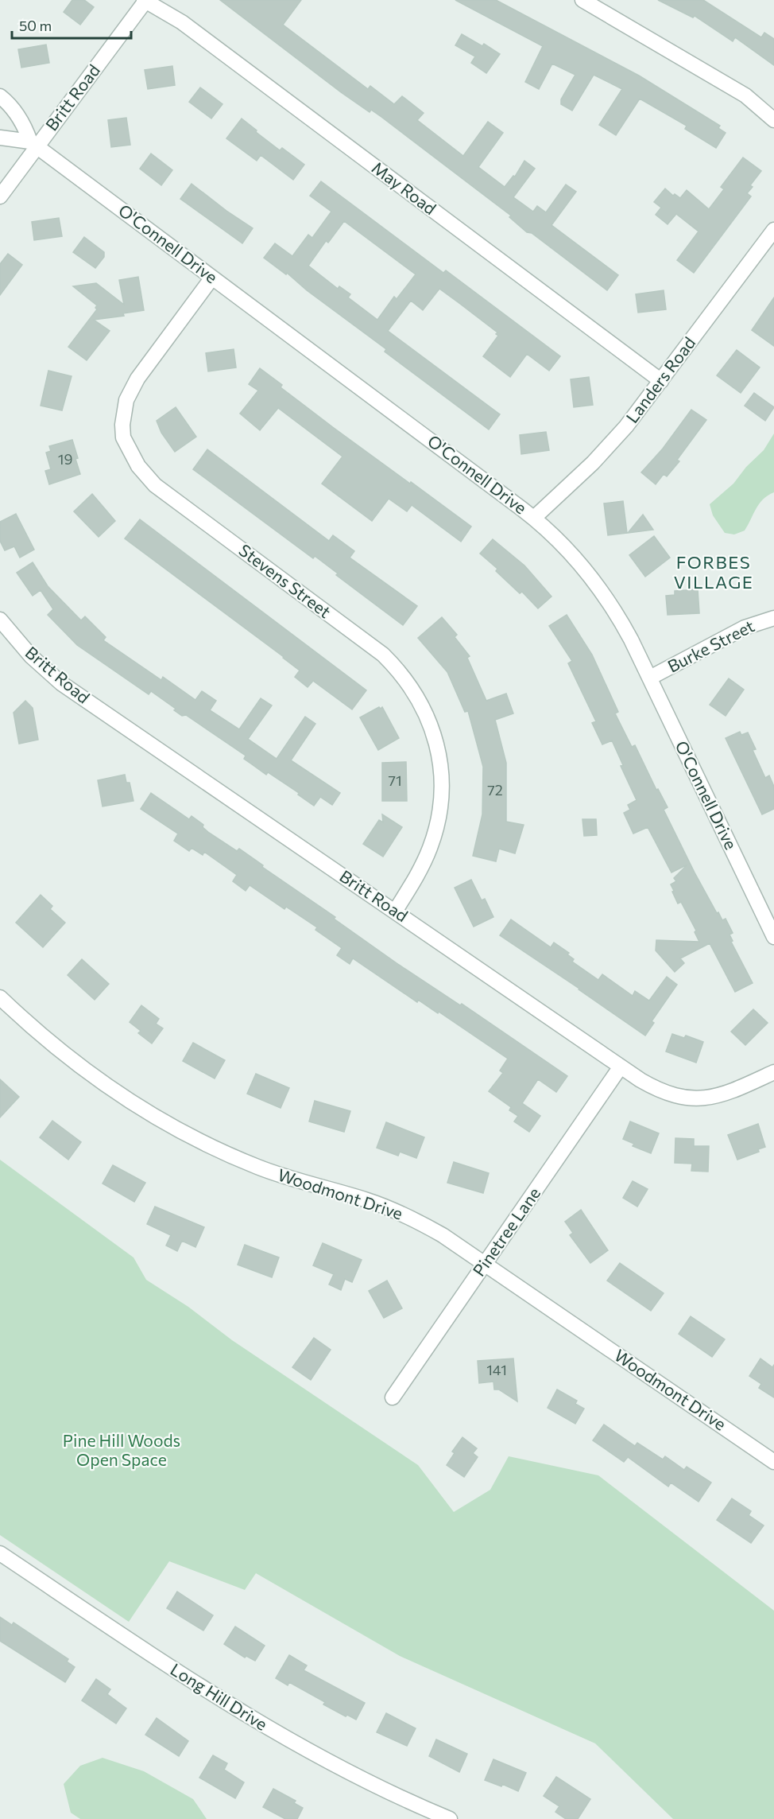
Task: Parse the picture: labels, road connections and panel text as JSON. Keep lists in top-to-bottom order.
{
  "streets": {
    "street": [
      "Britt Road",
      "May Road",
      "O'Connell Drive",
      "Landers Road",
      "Stevens Street",
      "Burke Street",
      "Woodmont Drive",
      "Pinetree Lane",
      "Long Hill Drive"
    ]
  },
  "crossings": [
    ["Britt Road", "May Road"],
    ["Britt Road", "O'Connell Drive"],
    ["Britt Road", "Stevens Street"],
    ["Britt Road", "Pinetree Lane"],
    ["May Road", "Landers Road"],
    ["O'Connell Drive", "Landers Road"],
    ["O'Connell Drive", "Stevens Street"],
    ["O'Connell Drive", "Burke Street"],
    ["Woodmont Drive", "Pinetree Lane"]
  ],
  "districts": ["FORBES VILLAGE"],
  "parks": ["Pine Hill Woods Open Space"],
  "house_numbers": [
    "19",
    "71",
    "72",
    "141"
  ],
  "scale_bar": "50 m"
}
